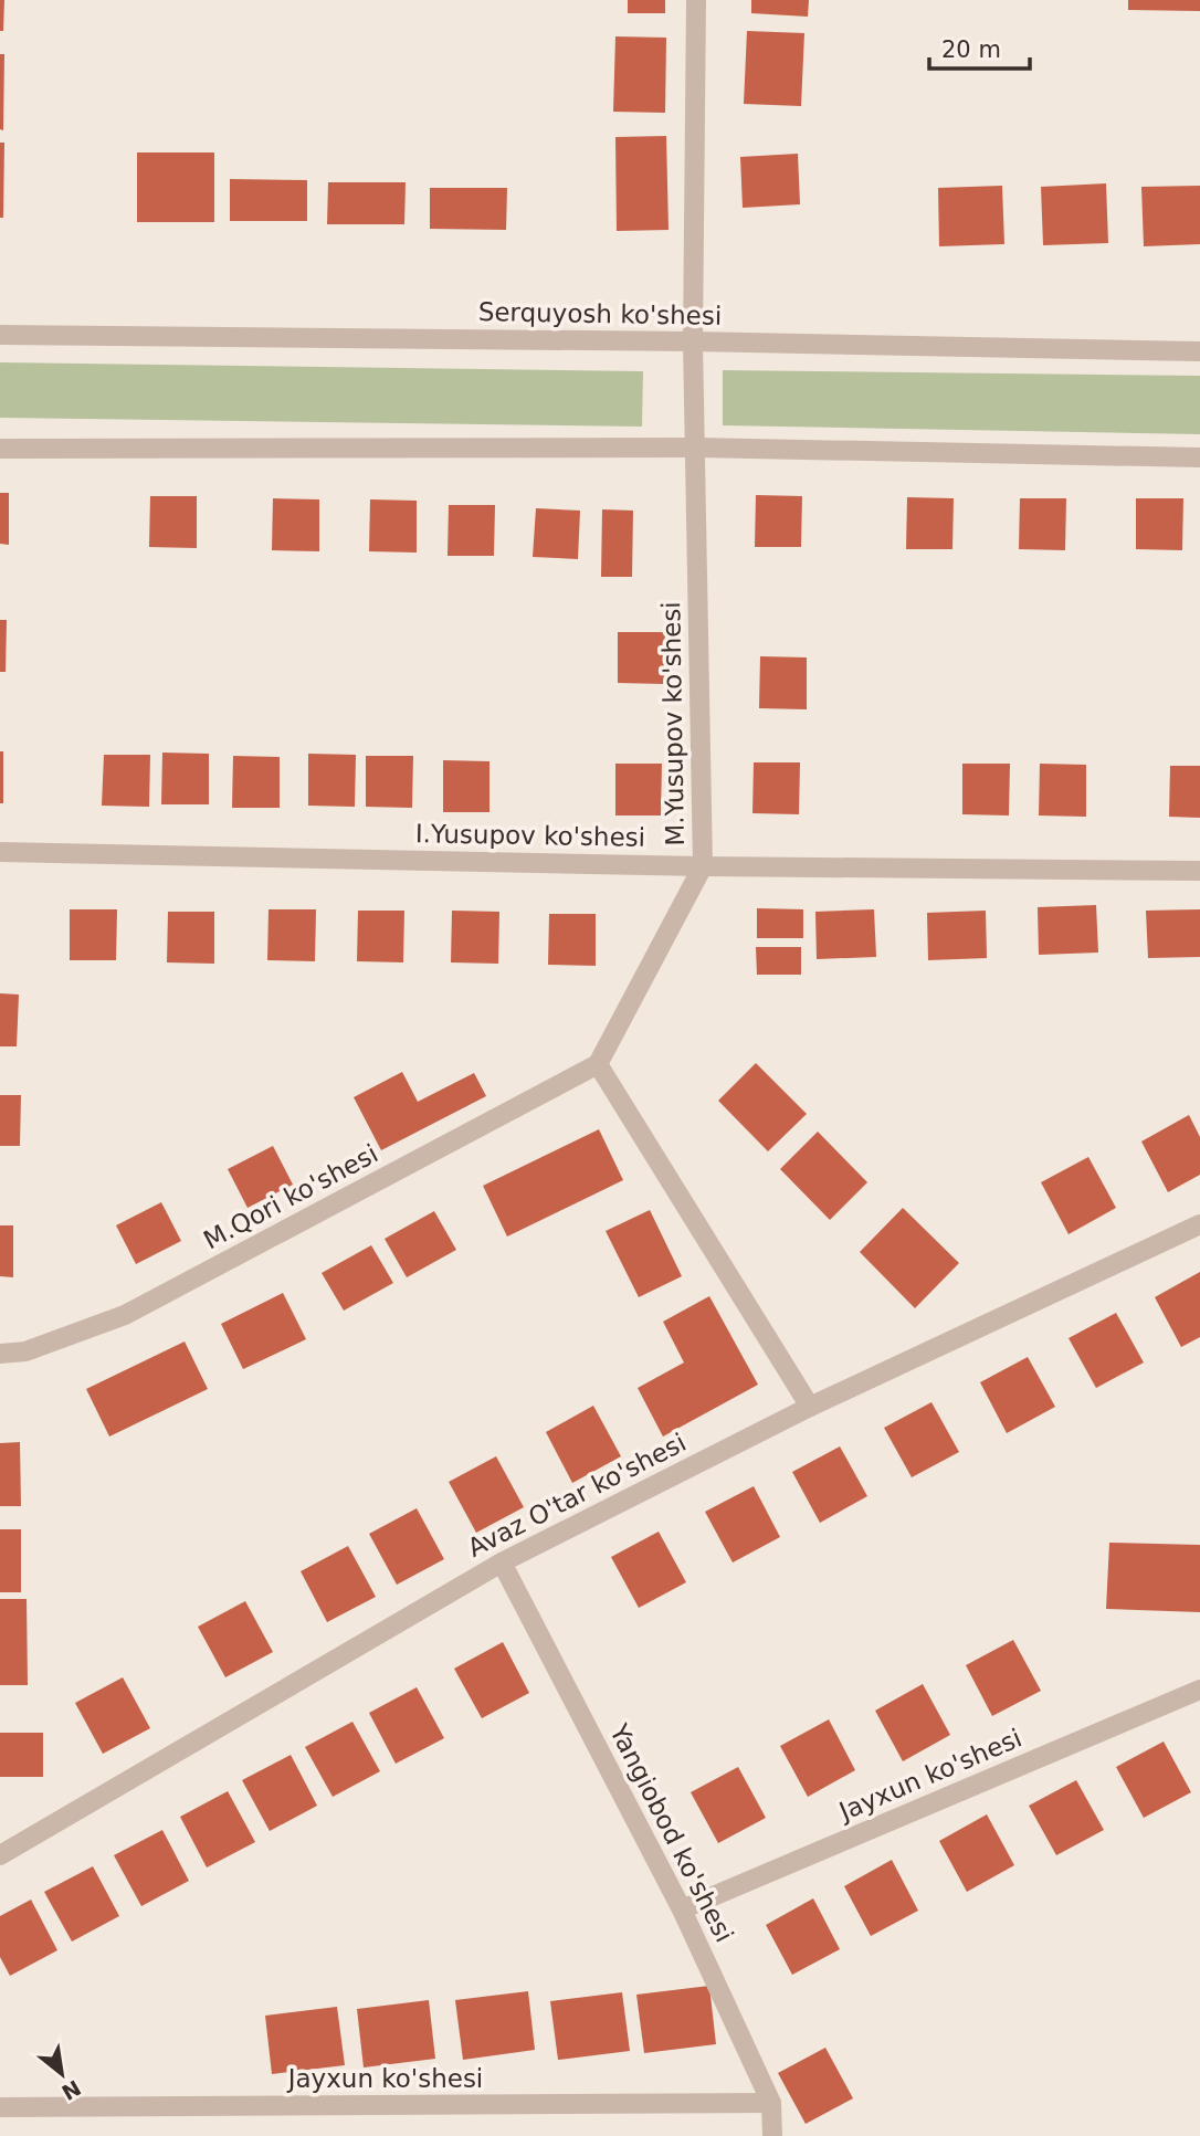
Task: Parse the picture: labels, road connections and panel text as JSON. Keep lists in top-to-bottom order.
{
  "streets": {
    "street": [
      "Serquyosh ko'shesi",
      "M.Yusupov ko'shesi",
      "I.Yusupov ko'shesi",
      "M.Qori ko'shesi",
      "Avaz O'tar ko'shesi",
      "Jayxun ko'shesi",
      "Yangiobod ko'shesi"
    ]
  },
  "crossings": [
    ["Serquyosh ko'shesi", "M.Yusupov ko'shesi"],
    ["M.Yusupov ko'shesi", "I.Yusupov ko'shesi"],
    ["M.Yusupov ko'shesi", "M.Qori ko'shesi"],
    ["Avaz O'tar ko'shesi", "Yangiobod ko'shesi"],
    ["Jayxun ko'shesi", "Yangiobod ko'shesi"]
  ],
  "scale_bar": "20 m",
  "north": "bottom right"
}
